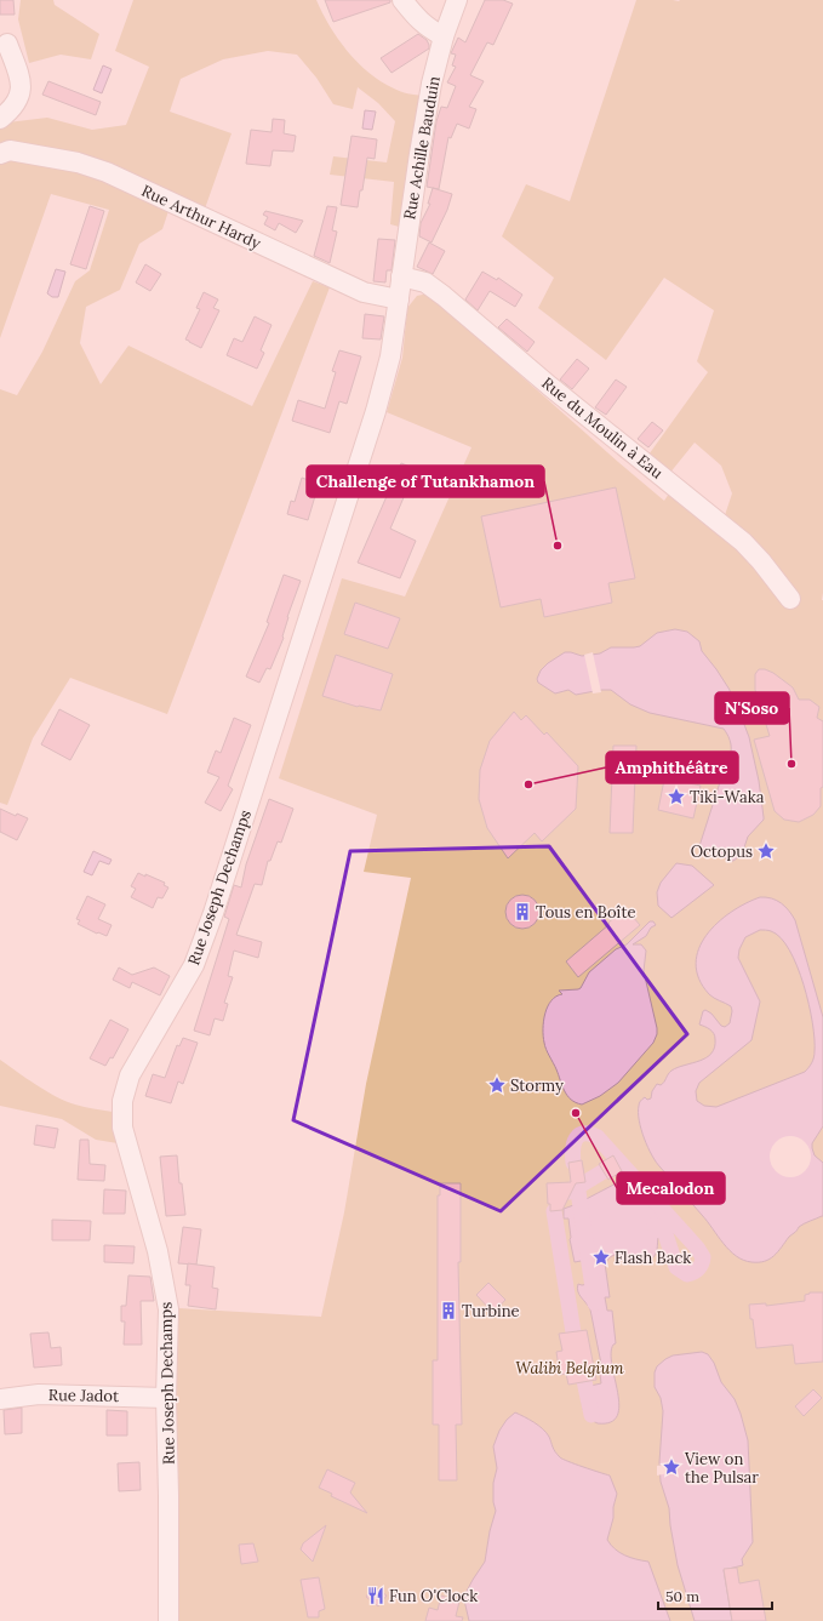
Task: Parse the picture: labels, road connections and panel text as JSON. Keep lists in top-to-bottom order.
{
  "streets": {
    "street": [
      "Rue Achille Bauduin",
      "Rue Arthur Hardy",
      "Rue du Moulin à Eau",
      "Rue Joseph Dechamps",
      "Rue Jadot"
    ]
  },
  "crossings": [
    ["Rue Achille Bauduin", "Rue Arthur Hardy"],
    ["Rue Achille Bauduin", "Rue du Moulin à Eau"],
    ["Rue Achille Bauduin", "Rue Joseph Dechamps"],
    ["Rue Arthur Hardy", "Rue Joseph Dechamps"],
    ["Rue Joseph Dechamps", "Rue Jadot"]
  ],
  "parks": ["Walibi Belgium"],
  "places": {
    "other": [
      "Challenge of Tutankhamon",
      "N'Soso",
      "Amphithéâtre",
      "Mecalodon"
    ],
    "place": [
      "Tiki-Waka",
      "Octopus",
      "Stormy",
      "Flash Back",
      "View on the Pulsar"
    ],
    "building": ["Tous en Boîte", "Turbine"],
    "restaurant": ["Fun O'Clock"]
  },
  "scale_bar": "50 m"
}
